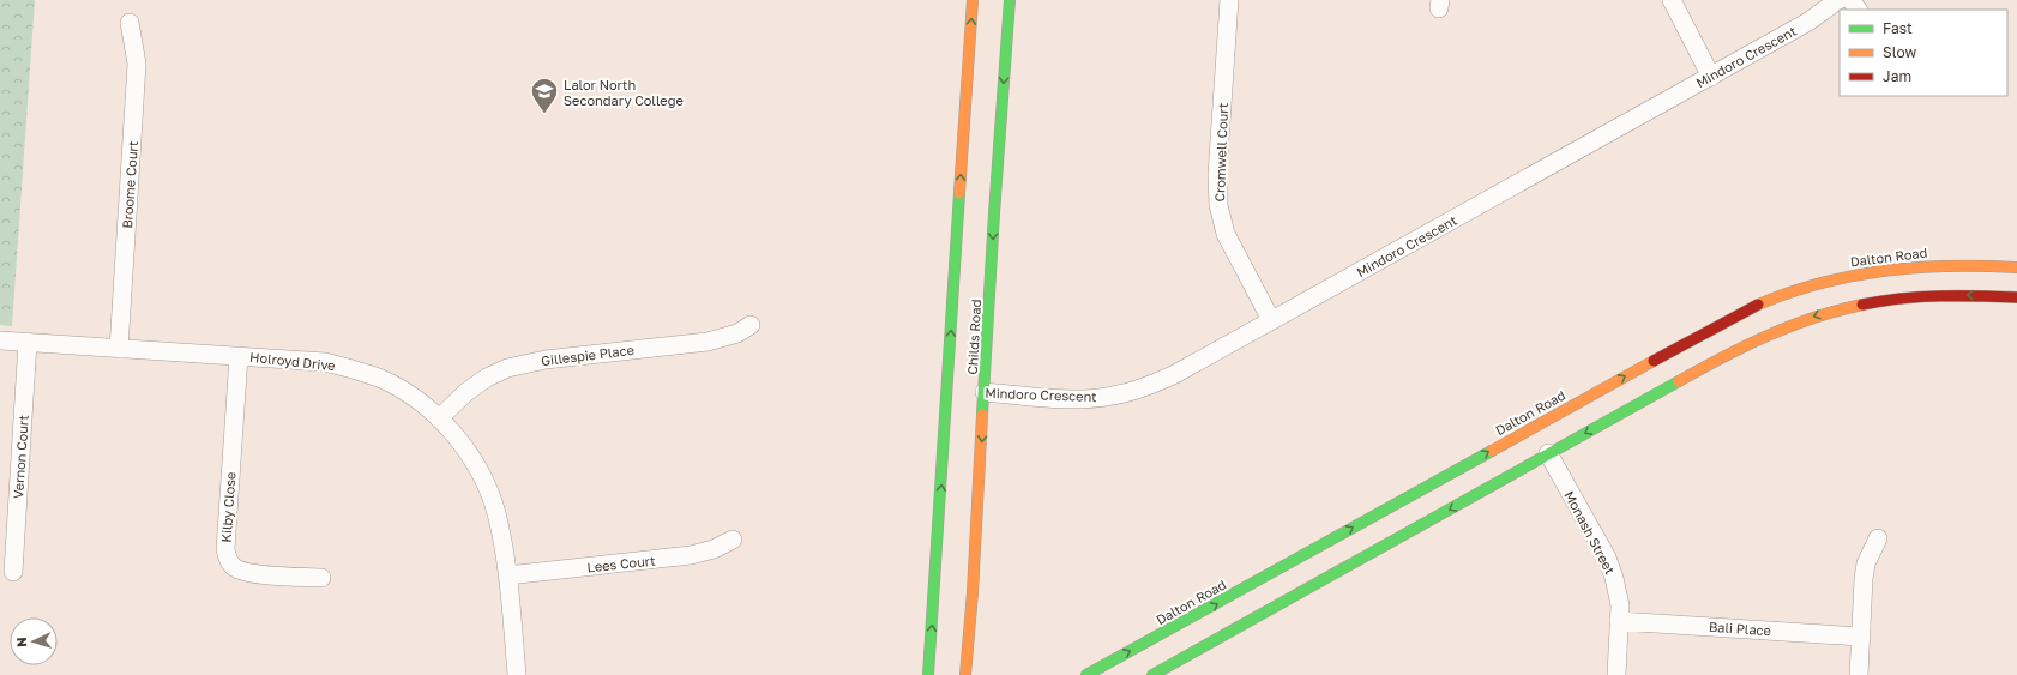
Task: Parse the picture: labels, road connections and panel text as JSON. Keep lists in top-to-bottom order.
{
  "streets": {
    "main road": ["Dalton Road", "Childs Road", "Monash Street"],
    "street": [
      "Mindoro Crescent",
      "Cromwell Court",
      "Broome Court",
      "Gillespie Place",
      "Holroyd Drive",
      "Vernon Court",
      "Kilby Close",
      "Lees Court",
      "Bali Place"
    ]
  },
  "crossings": [
    ["Mindoro Crescent", "Cromwell Court"],
    ["Mindoro Crescent", "Childs Road"],
    ["Broome Court", "Holroyd Drive"],
    ["Dalton Road", "Monash Street"],
    ["Gillespie Place", "Holroyd Drive"],
    ["Holroyd Drive", "Vernon Court"],
    ["Holroyd Drive", "Kilby Close"],
    ["Holroyd Drive", "Lees Court"],
    ["Monash Street", "Bali Place"]
  ],
  "places": {
    "school or university": ["Lalor North Secondary College"]
  },
  "legend": ["Fast", "Slow", "Jam"],
  "north": "left"
}
